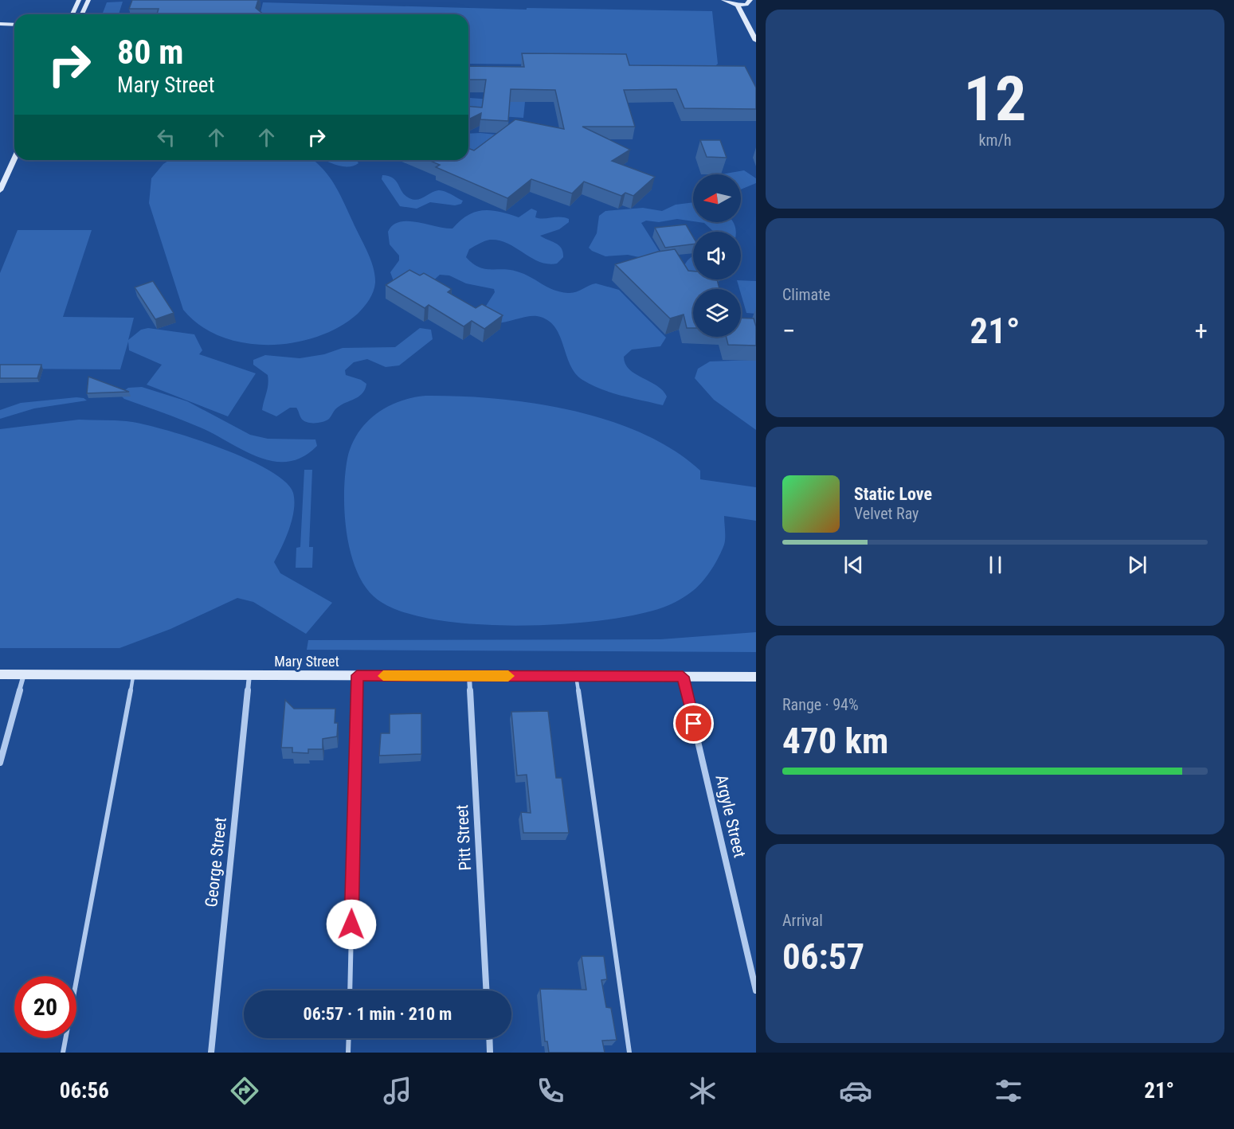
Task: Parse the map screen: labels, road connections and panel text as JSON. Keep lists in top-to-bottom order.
{
  "streets": {
    "main road": ["Mary Street"],
    "street": ["Argyle Street", "Pitt Street", "George Street"]
  },
  "crossings": [
    ["Mary Street", "Argyle Street"],
    ["Mary Street", "Pitt Street"],
    ["Mary Street", "George Street"]
  ],
  "north": "left",
  "page": {
    "tile": [
      ["12", "km/h"],
      "Climate",
      ["Range · 94%", "470 km"],
      ["Arrival", "06:57"]
    ],
    "turn": ["80 m", "Mary Street"],
    "heat": ["−", "21°", "+"],
    "song": ["Static Love", "Velvet Ray"],
    "limit": "20",
    "trip": "06:57 · 1 min · 210 m",
    "tabs": ["06:56", "21°"]
  }
}
